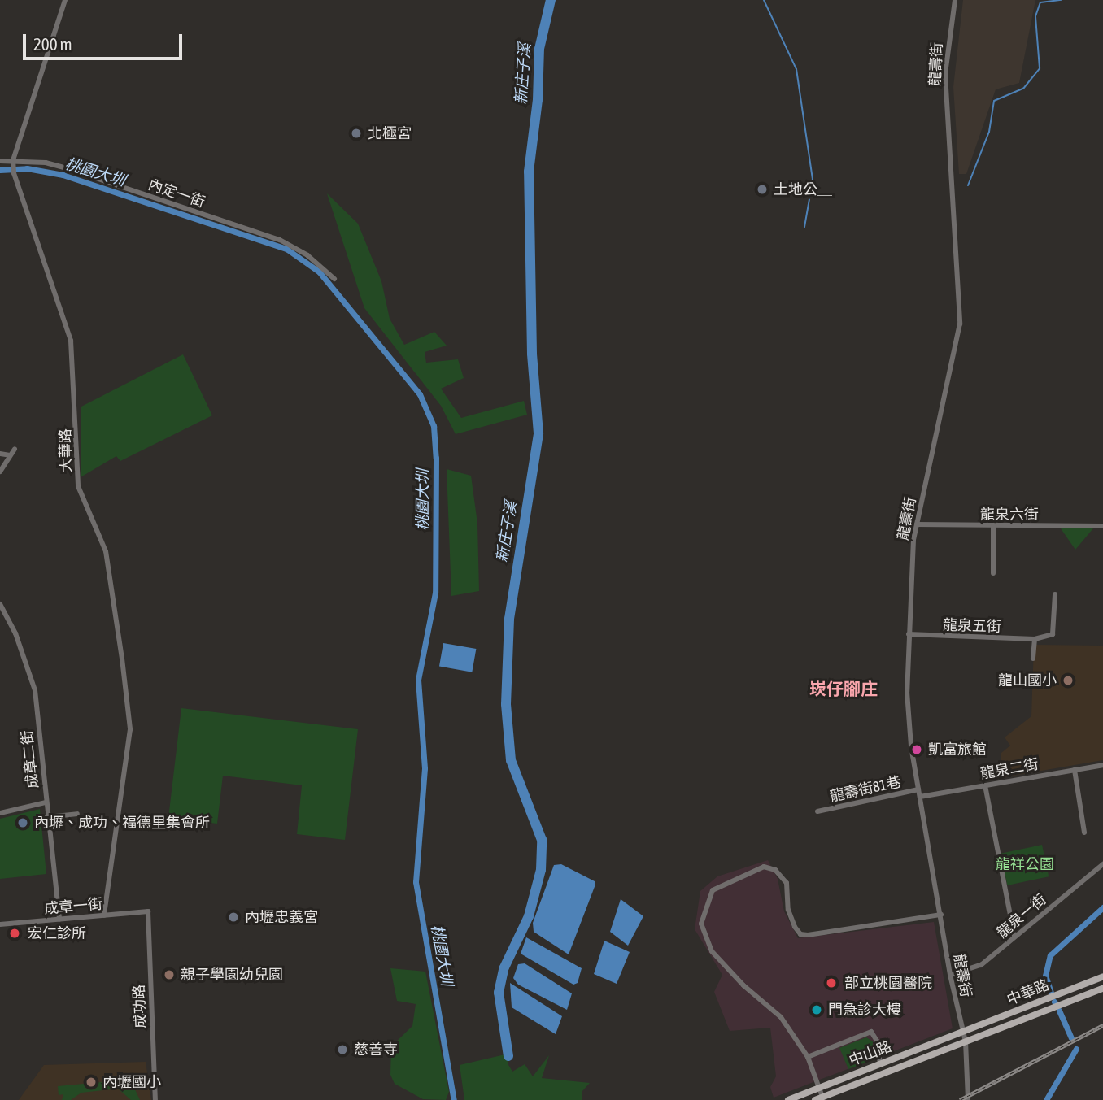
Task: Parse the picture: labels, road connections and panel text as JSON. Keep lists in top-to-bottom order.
{
  "streets": {
    "main road": ["中華路", "中山路"],
    "street": [
      "龍壽街",
      "內定一街",
      "大華路",
      "龍泉六街",
      "龍泉五街",
      "成章二街",
      "龍泉二街",
      "龍壽街81巷",
      "成章一街",
      "龍泉一街",
      "成功路"
    ]
  },
  "crossings": [
    ["龍壽街", "龍泉六街"],
    ["龍壽街", "龍泉五街"],
    ["龍壽街", "龍泉二街"],
    ["龍壽街", "龍壽街81巷"],
    ["龍壽街", "龍泉一街"],
    ["龍壽街", "中華路"],
    ["龍壽街", "中山路"],
    ["內定一街", "大華路"],
    ["大華路", "成章一街"],
    ["成章二街", "成章一街"],
    ["成章一街", "成功路"],
    ["中華路", "中山路"]
  ],
  "districts": ["崁仔腳庄"],
  "water": ["新庄子溪", "桃園大圳"],
  "parks": ["龍祥公園"],
  "places": [
    "北極宮",
    "土地公＿",
    "龍山國小",
    "凱富旅館",
    "內壢、成功、福德里集會所",
    "內壢忠義宮",
    "宏仁診所",
    "親子學園幼兒園",
    "部立桃園醫院",
    "門急診大樓",
    "慈善寺",
    "內壢國小"
  ],
  "scale_bar": "200 m"
}
